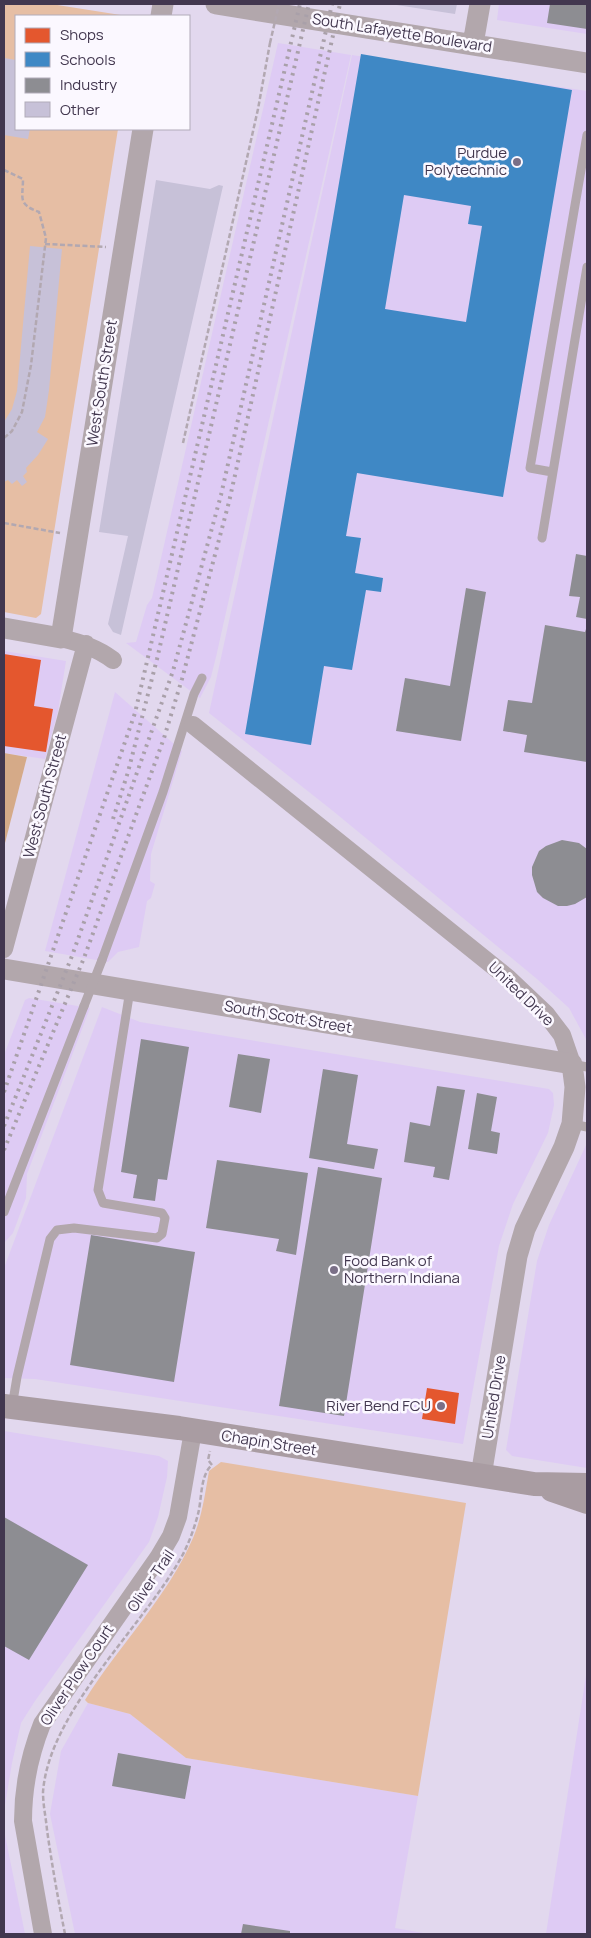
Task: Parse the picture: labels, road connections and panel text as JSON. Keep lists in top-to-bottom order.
{
  "streets": {
    "main road": ["Chapin Street"],
    "street": [
      "South Lafayette Boulevard",
      "West South Street",
      "United Drive",
      "South Scott Street",
      "Oliver Plow Court"
    ],
    "path": ["Oliver Trail"]
  },
  "crossings": [
    ["United Drive", "South Scott Street"],
    ["United Drive", "Chapin Street"],
    ["Chapin Street", "Oliver Plow Court"]
  ],
  "places": ["Purdue Polytechnic", "Food Bank of Northern Indiana", "River Bend FCU"],
  "legend": [
    "Shops",
    "Schools",
    "Industry",
    "Other"
  ]
}
